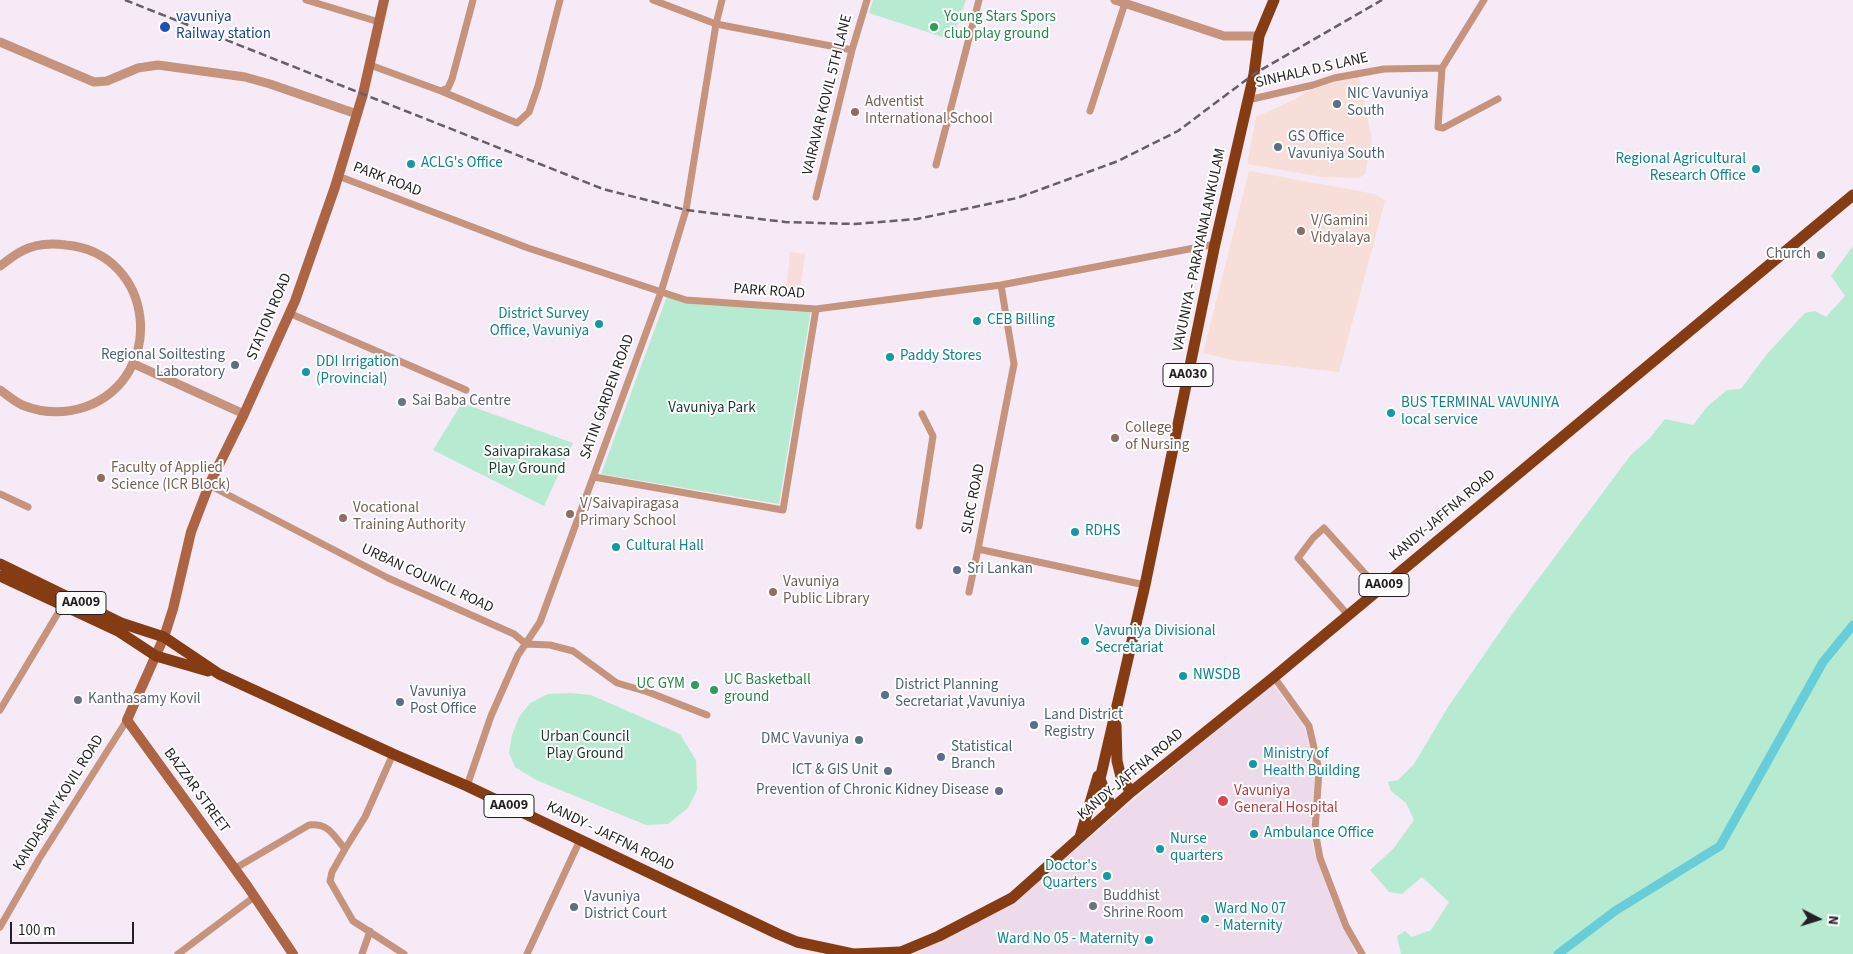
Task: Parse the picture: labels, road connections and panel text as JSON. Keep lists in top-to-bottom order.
{
  "streets": {
    "highway": [
      "VAVUNIYA - PARAYANALANKULAM",
      "AA030",
      "KANDY-JAFFNA ROAD",
      "AA009",
      "KANDY - JAFFNA ROAD"
    ],
    "main road": ["STATION ROAD", "BAZZAR STREET"],
    "street": [
      "SINHALA D.S LANE",
      "VAIRAVAR KOVIL 5TH LANE",
      "PARK ROAD",
      "SATIN GARDEN ROAD",
      "SLRC ROAD",
      "URBAN COUNCIL ROAD",
      "KANDASAMY KOVIL ROAD"
    ]
  },
  "crossings": [
    ["SINHALA D.S LANE", "VAVUNIYA - PARAYANALANKULAM"],
    ["PARK ROAD", "VAVUNIYA - PARAYANALANKULAM"],
    ["PARK ROAD", "STATION ROAD"],
    ["PARK ROAD", "SATIN GARDEN ROAD"],
    ["PARK ROAD", "SLRC ROAD"],
    ["VAVUNIYA - PARAYANALANKULAM", "AA030"],
    ["VAVUNIYA - PARAYANALANKULAM", "SLRC ROAD"],
    ["STATION ROAD", "URBAN COUNCIL ROAD"],
    ["STATION ROAD", "KANDY - JAFFNA ROAD"],
    ["AA030", "KANDY-JAFFNA ROAD"],
    ["SATIN GARDEN ROAD", "URBAN COUNCIL ROAD"],
    ["SATIN GARDEN ROAD", "KANDY - JAFFNA ROAD"],
    ["KANDY-JAFFNA ROAD", "KANDY - JAFFNA ROAD"],
    ["BAZZAR STREET", "KANDASAMY KOVIL ROAD"]
  ],
  "parks": ["Vavuniya Park", "Saivapirakasa Play Ground", "Urban Council Play Ground"],
  "places": [
    "vavuniya Railway station",
    "Young Stars Spors club play ground",
    "NIC Vavuniya South",
    "Adventist International School",
    "GS Office Vavuniya South",
    "ACLG's Office",
    "Regional Agricultural Research Office",
    "V/Gamini Vidyalaya",
    "Church",
    "CEB Billing",
    "District Survey Office, Vavuniya",
    "Paddy Stores",
    "Regional Soiltesting Laboratory",
    "DDI Irrigation (Provincial)",
    "Sai Baba Centre",
    "BUS TERMINAL VAVUNIYA local service",
    "College of Nursing",
    "Faculty of Applied Science (ICR Block)",
    "V/Saivapiragasa Primary School",
    "Vocational Training Authority",
    "RDHS",
    "Cultural Hall",
    "Sri Lankan",
    "Vavuniya Public Library",
    "Vavuniya Divisional Secretariat",
    "NWSDB",
    "UC GYM",
    "UC Basketball ground",
    "District Planning Secretariat ,Vavuniya",
    "Kanthasamy Kovil",
    "Vavuniya Post Office",
    "Land District Registry",
    "DMC Vavuniya",
    "Statistical Branch",
    "Ministry of Health Building",
    "ICT & GIS Unit",
    "Prevention of Chronic Kidney Disease",
    "Vavuniya General Hospital",
    "Ambulance Office",
    "Nurse quarters",
    "Doctor's Quarters",
    "Buddhist Shrine Room",
    "Vavuniya District Court",
    "Ward No 07 - Maternity",
    "Ward No 05 - Maternity"
  ],
  "scale_bar": "100 m",
  "north": "right"
}
